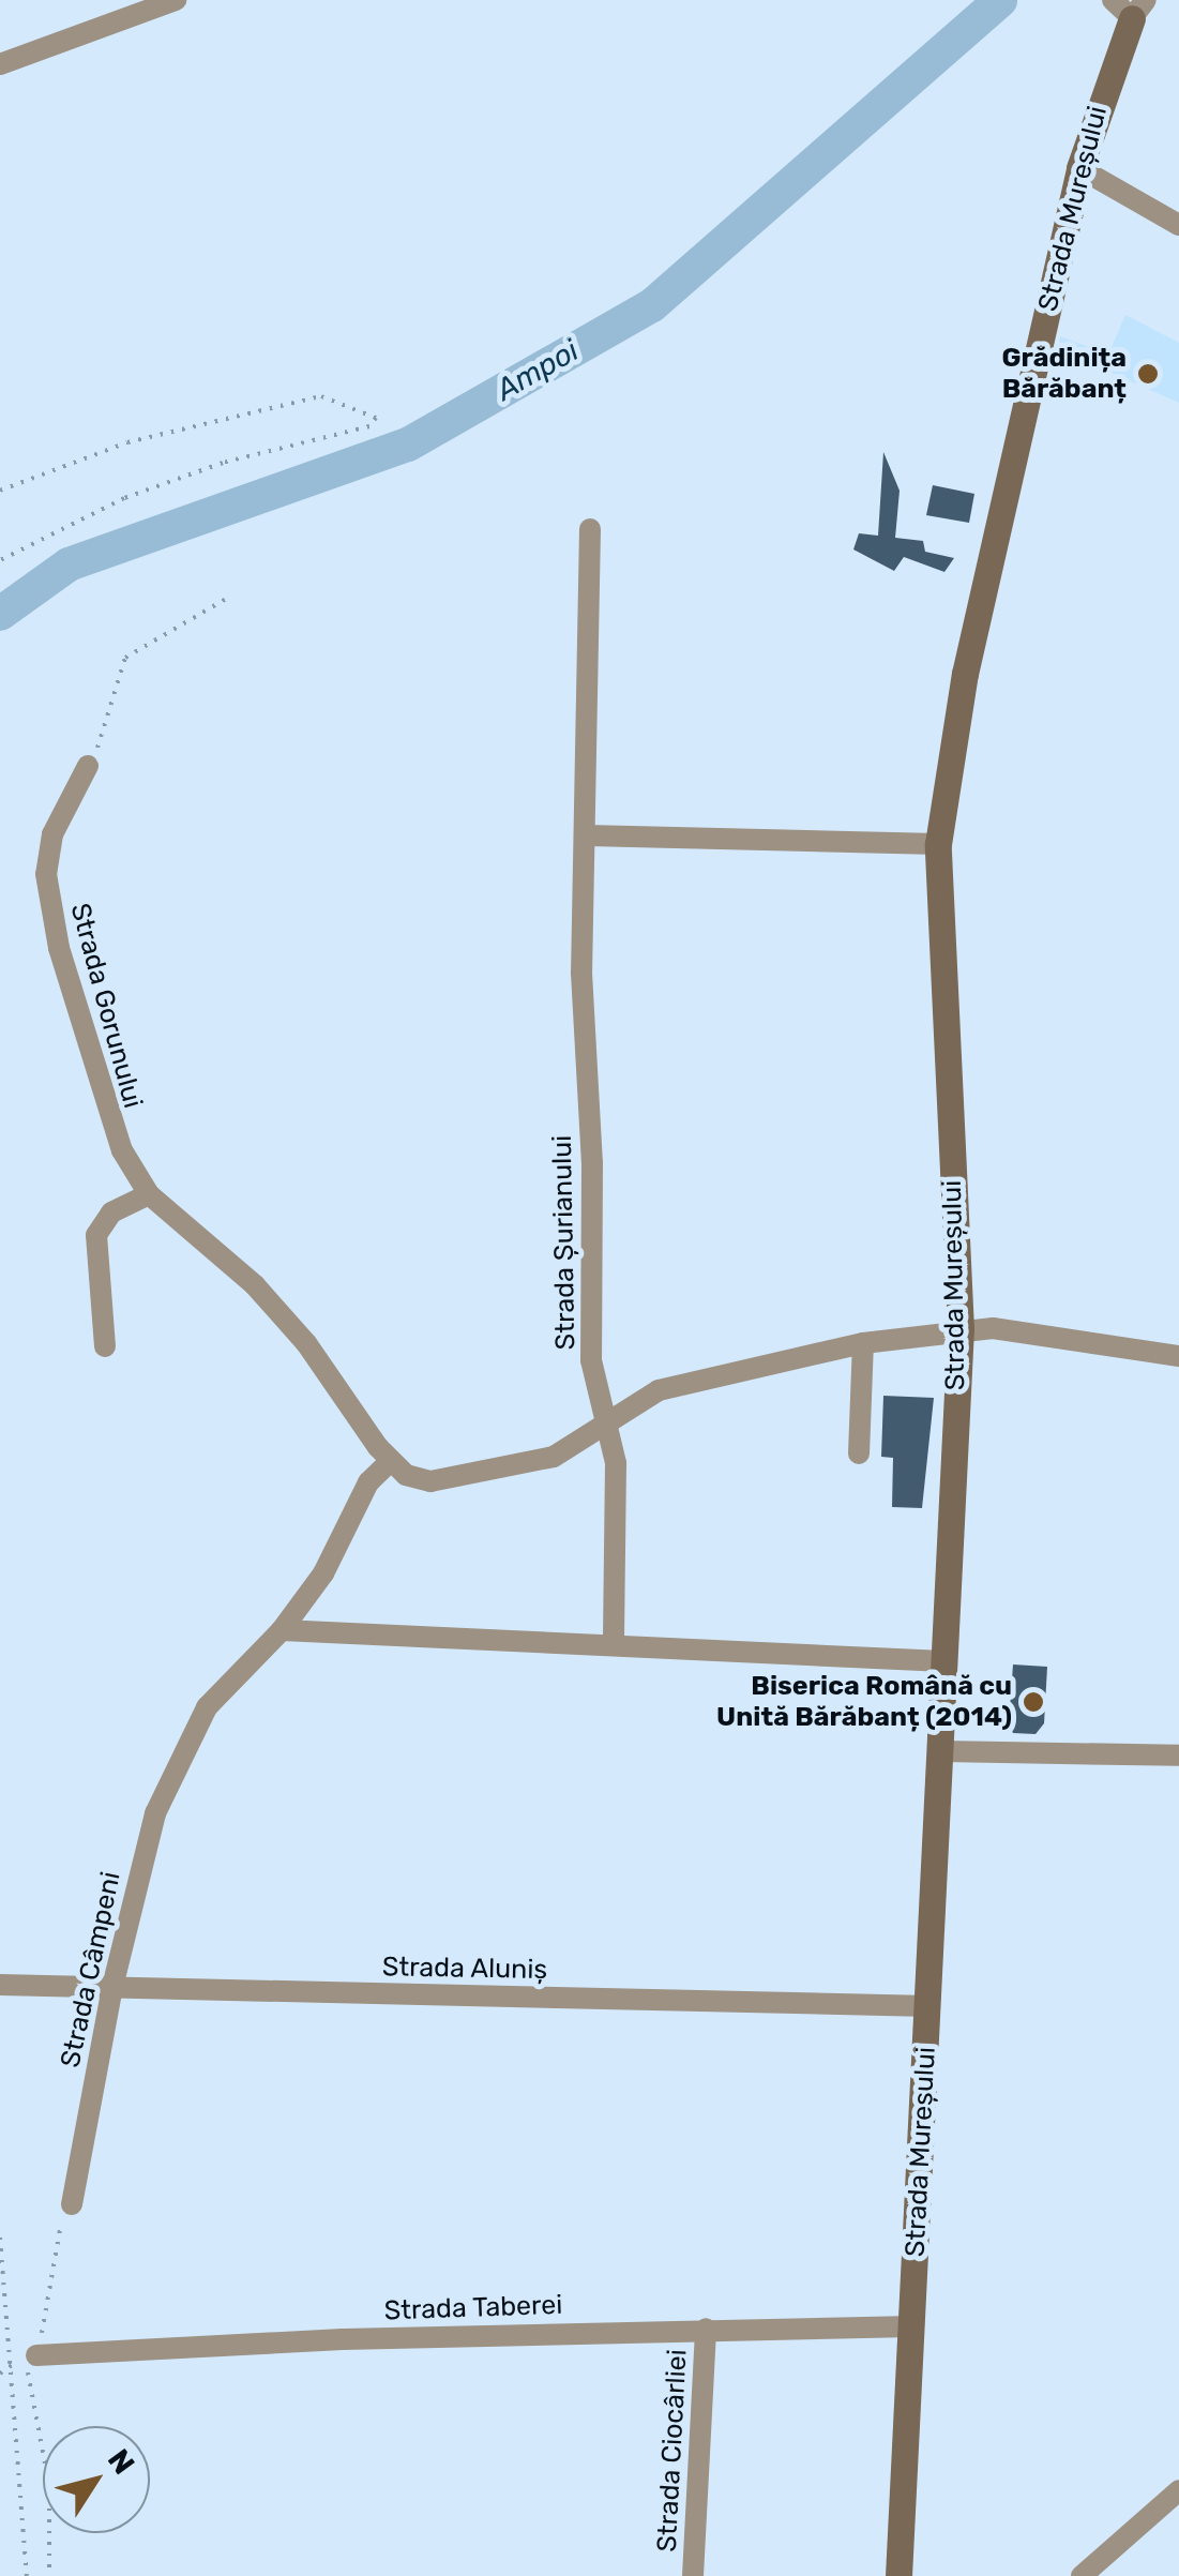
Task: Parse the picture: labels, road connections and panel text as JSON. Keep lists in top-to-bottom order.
{
  "streets": {
    "street": [
      "Strada Mureșului",
      "Strada Gorunului",
      "Strada Șurianului",
      "Strada Aluniș",
      "Strada Câmpeni",
      "Strada Taberei",
      "Strada Ciocârliei"
    ]
  },
  "crossings": [
    ["Strada Mureșului", "Strada Aluniș"],
    ["Strada Mureșului", "Strada Taberei"],
    ["Strada Gorunului", "Strada Câmpeni"],
    ["Strada Aluniș", "Strada Câmpeni"],
    ["Strada Taberei", "Strada Ciocârliei"]
  ],
  "water": ["Ampoi"],
  "places": ["Grădinița Bărăbanț", "Biserica Română cu Unită Bărăbanț (2014)"],
  "north": "top right"
}
